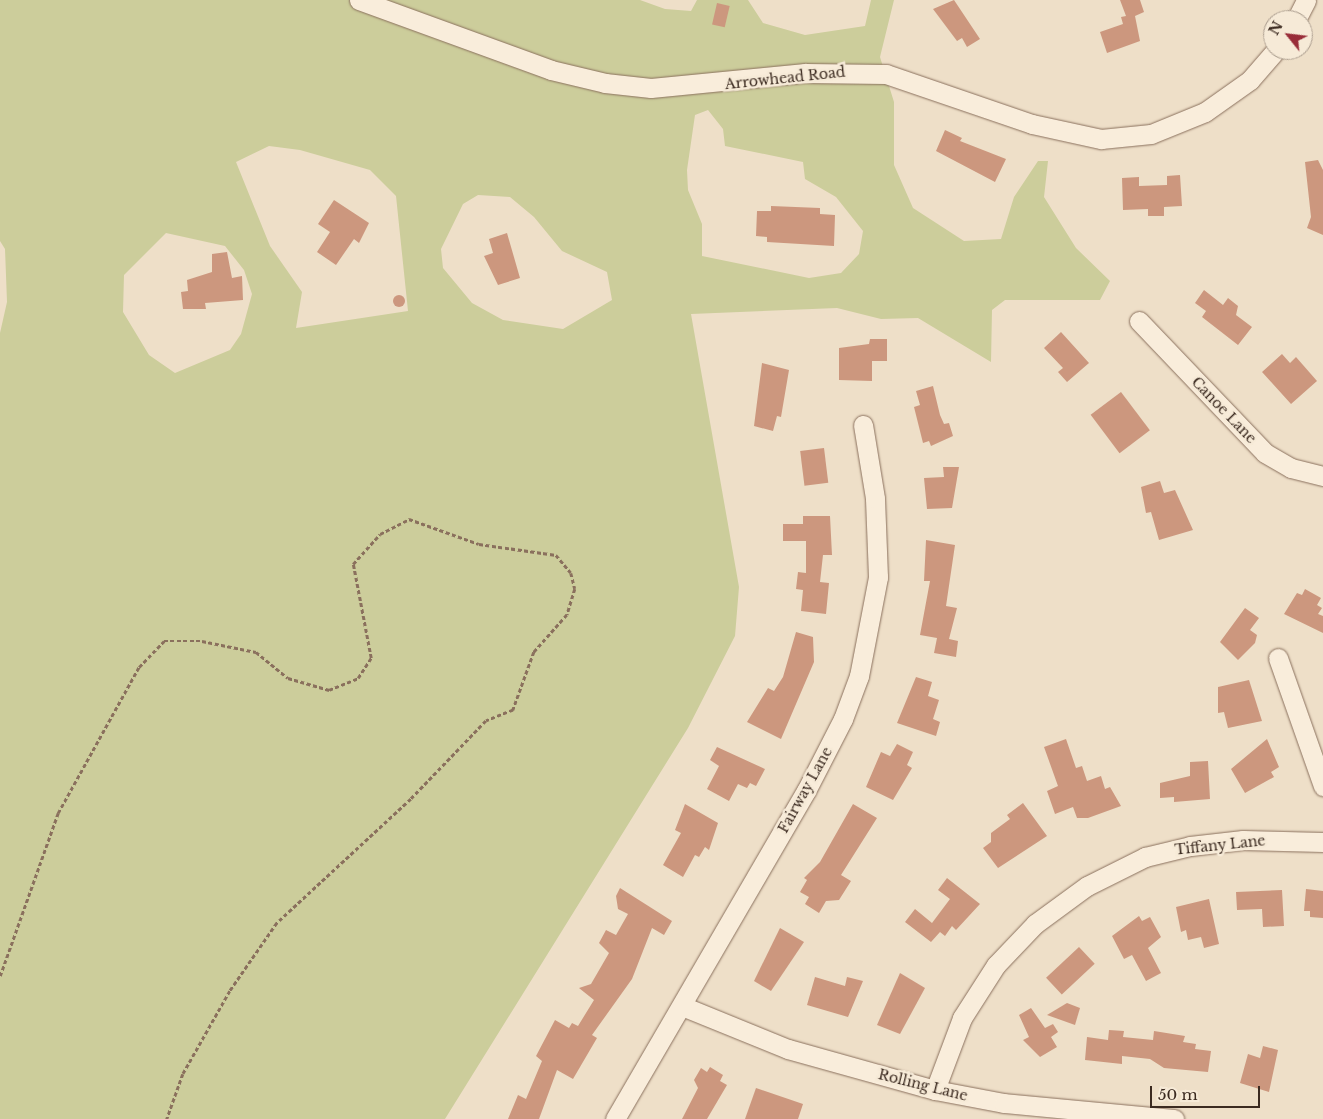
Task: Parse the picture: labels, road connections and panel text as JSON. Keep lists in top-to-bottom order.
{
  "streets": {
    "street": [
      "Arrowhead Road",
      "Canoe Lane",
      "Fairway Lane",
      "Tiffany Lane",
      "Rolling Lane"
    ]
  },
  "crossings": [
    ["Fairway Lane", "Rolling Lane"],
    ["Tiffany Lane", "Rolling Lane"]
  ],
  "scale_bar": "50 m",
  "north": "top left"
}
